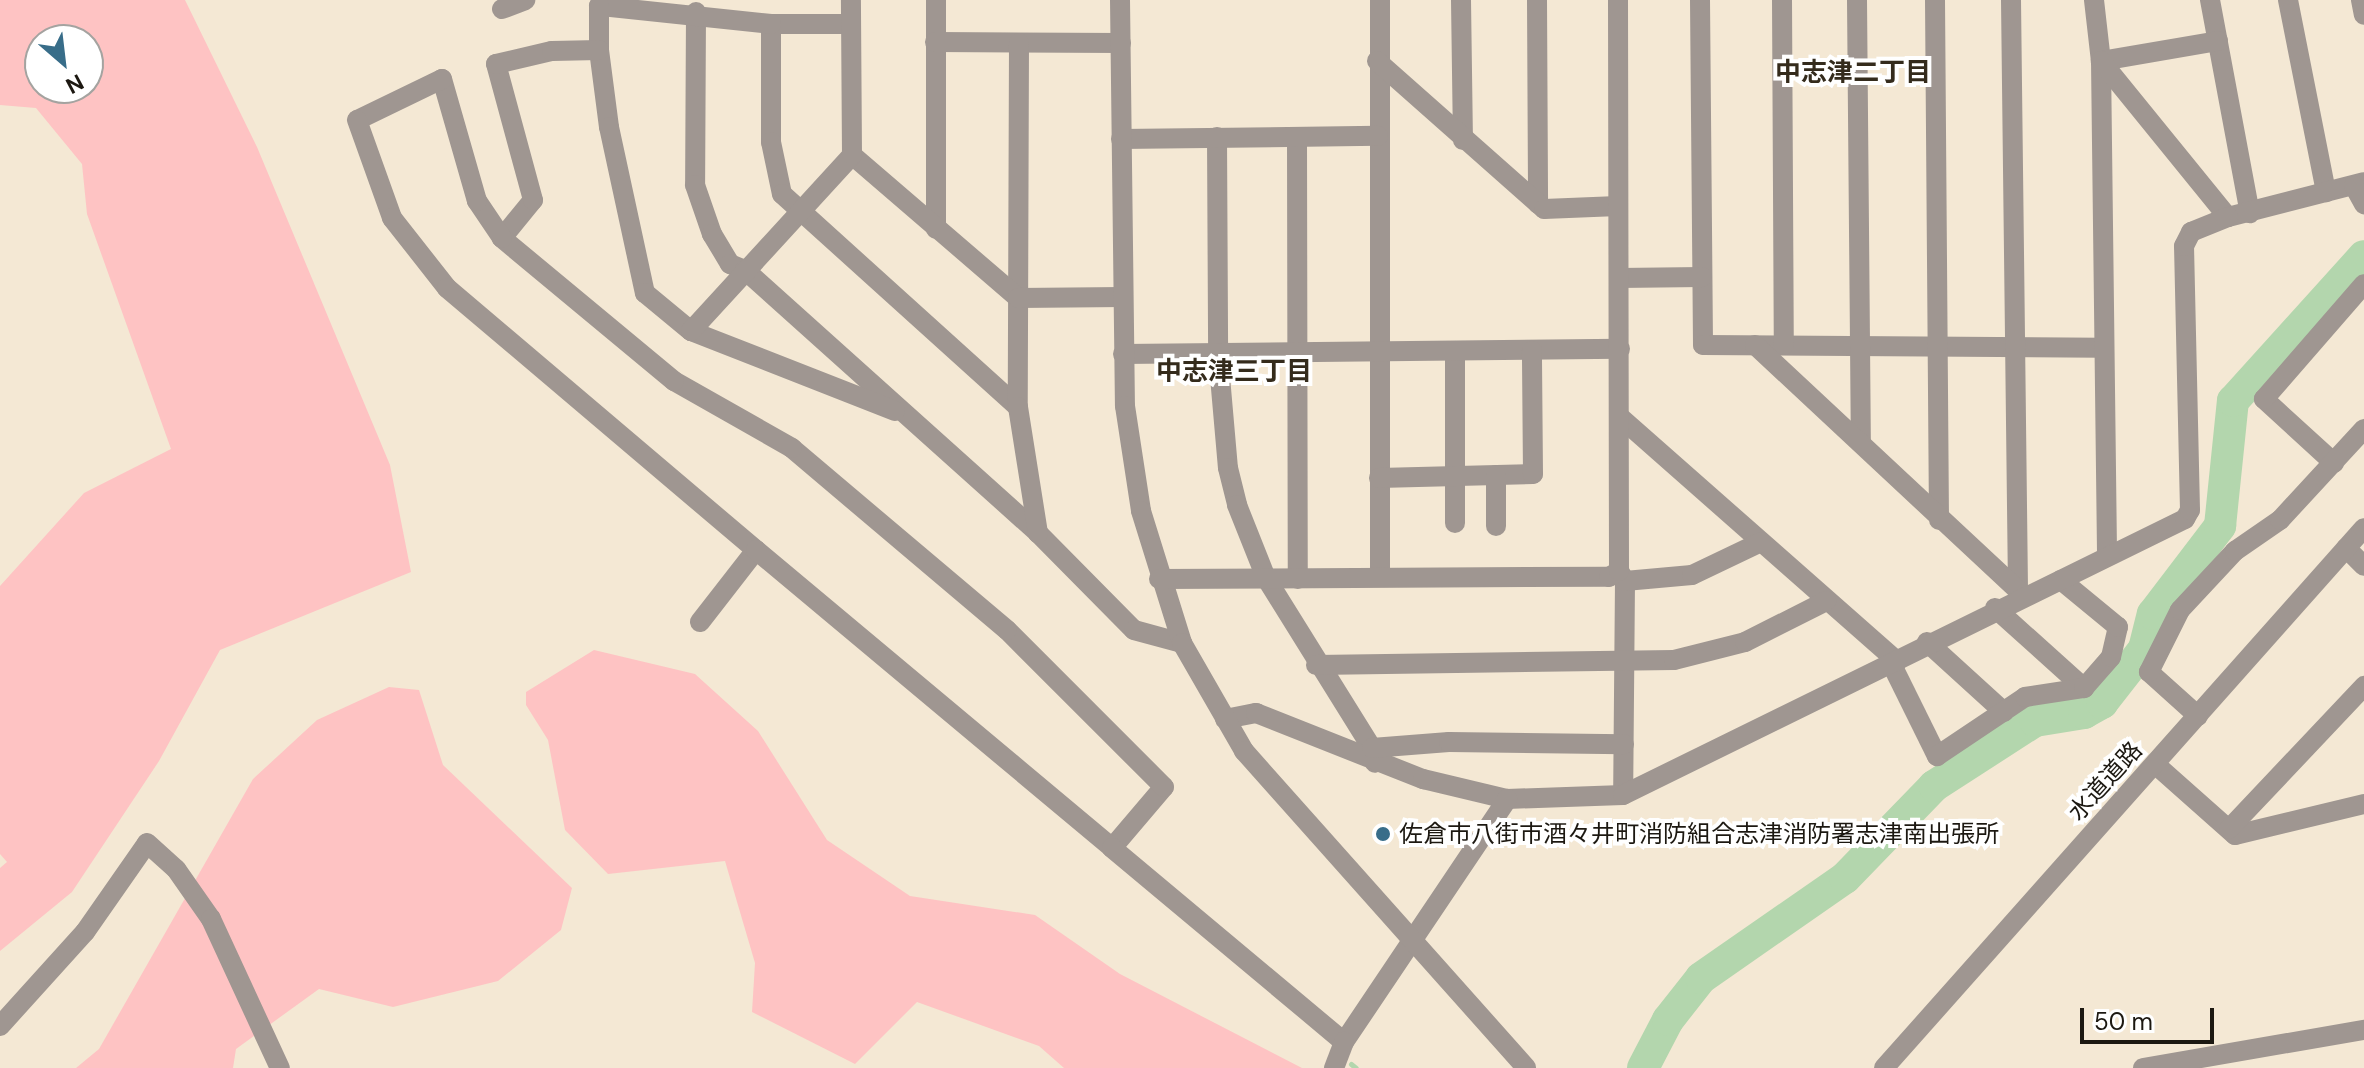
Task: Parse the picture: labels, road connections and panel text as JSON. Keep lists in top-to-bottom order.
{
  "streets": {
    "street": ["水道道路"]
  },
  "districts": ["中志津二丁目", "中志津三丁目"],
  "places": ["佐倉市八街市酒々井町消防組合志津消防署志津南出張所"],
  "scale_bar": "50 m",
  "north": "bottom right"
}
